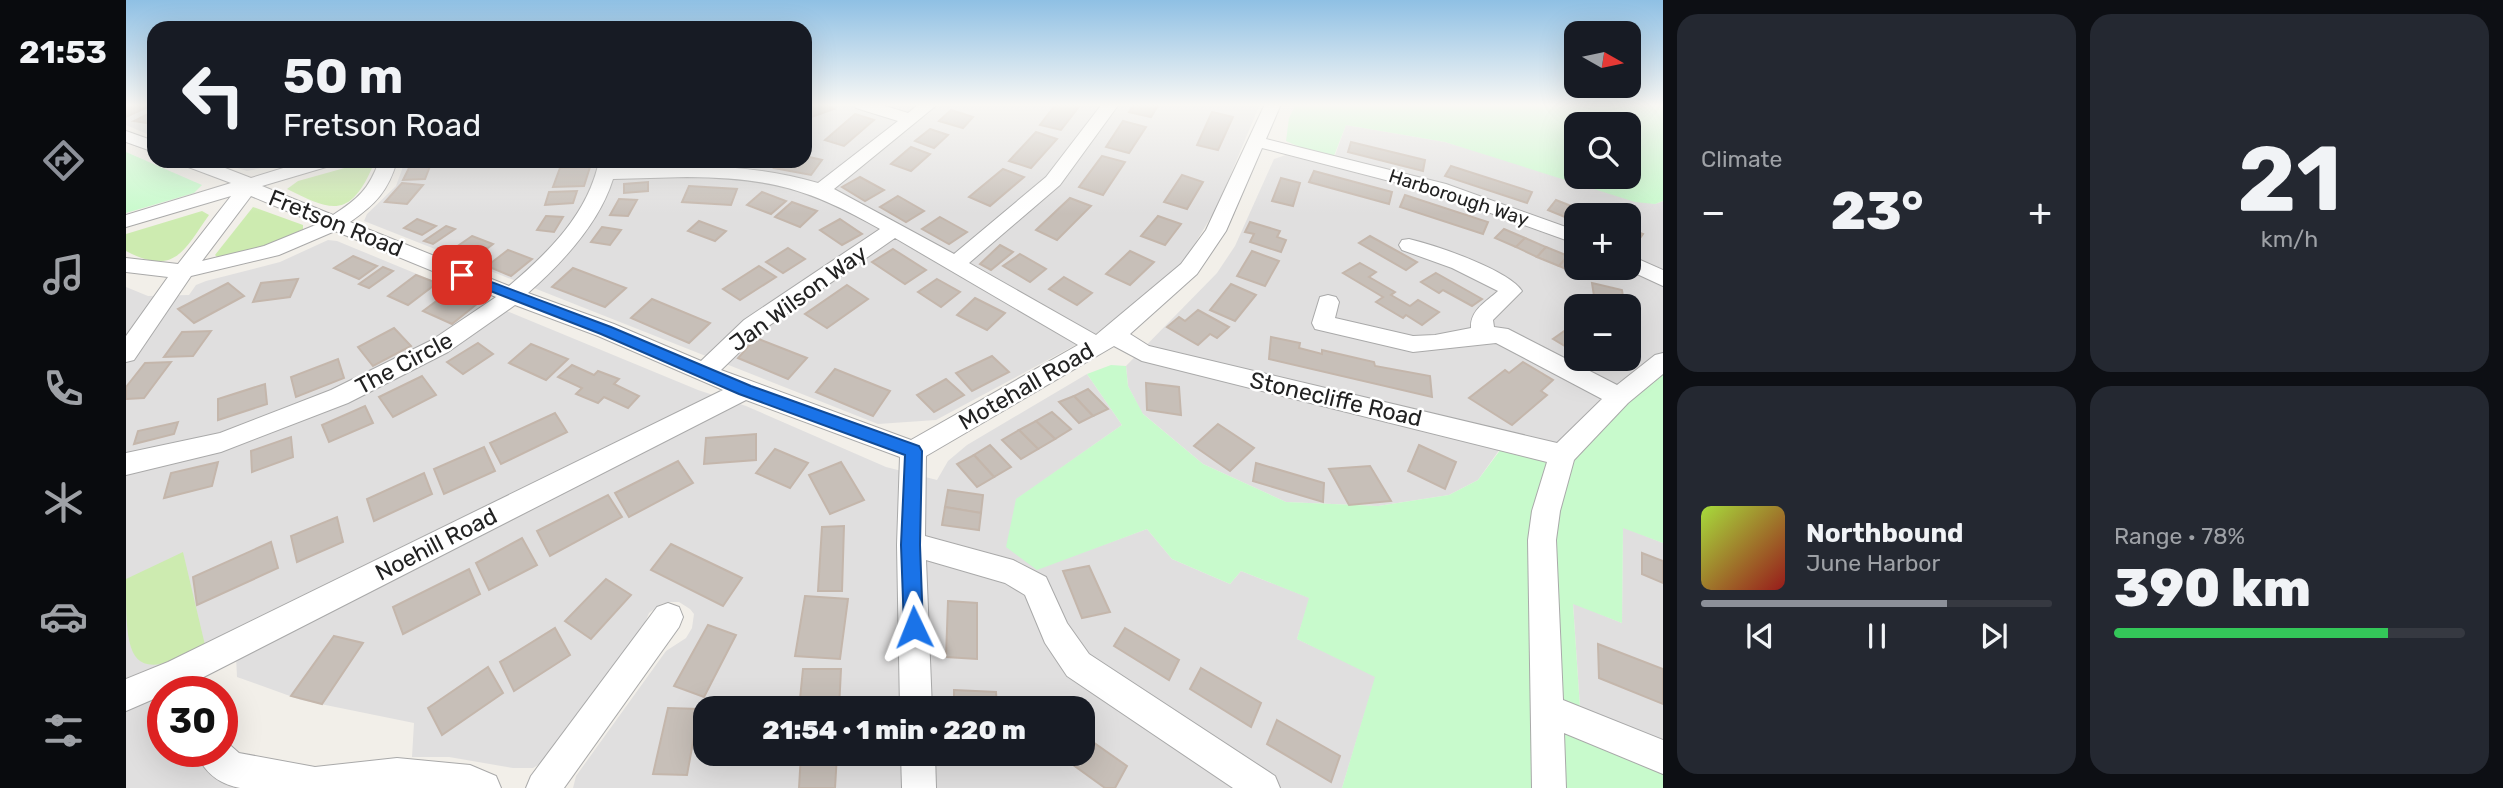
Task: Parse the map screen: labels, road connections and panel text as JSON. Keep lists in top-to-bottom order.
{
  "streets": {
    "street": [
      "Harborough Way",
      "Fretson Road",
      "Jan Wilson Way",
      "The Circle",
      "Motehall Road",
      "Stonecliffe Road",
      "Noehill Road"
    ]
  },
  "crossings": [
    ["Harborough Way", "Motehall Road"],
    ["Fretson Road", "Jan Wilson Way"],
    ["Fretson Road", "The Circle"],
    ["Fretson Road", "Motehall Road"],
    ["Fretson Road", "Noehill Road"],
    ["Jan Wilson Way", "Stonecliffe Road"],
    ["The Circle", "Stonecliffe Road"],
    ["Motehall Road", "Stonecliffe Road"]
  ],
  "north": "right",
  "page": {
    "tabs": "21:53",
    "tile": [
      "Climate",
      ["21", "km/h"],
      ["Range · 78%", "390 km"]
    ],
    "map_buttons": ["+", "−"],
    "turn": ["50 m", "Fretson Road"],
    "heat": ["−", "23°", "+"],
    "song": ["Northbound", "June Harbor"],
    "limit": "30",
    "trip": "21:54 · 1 min · 220 m"
  }
}
